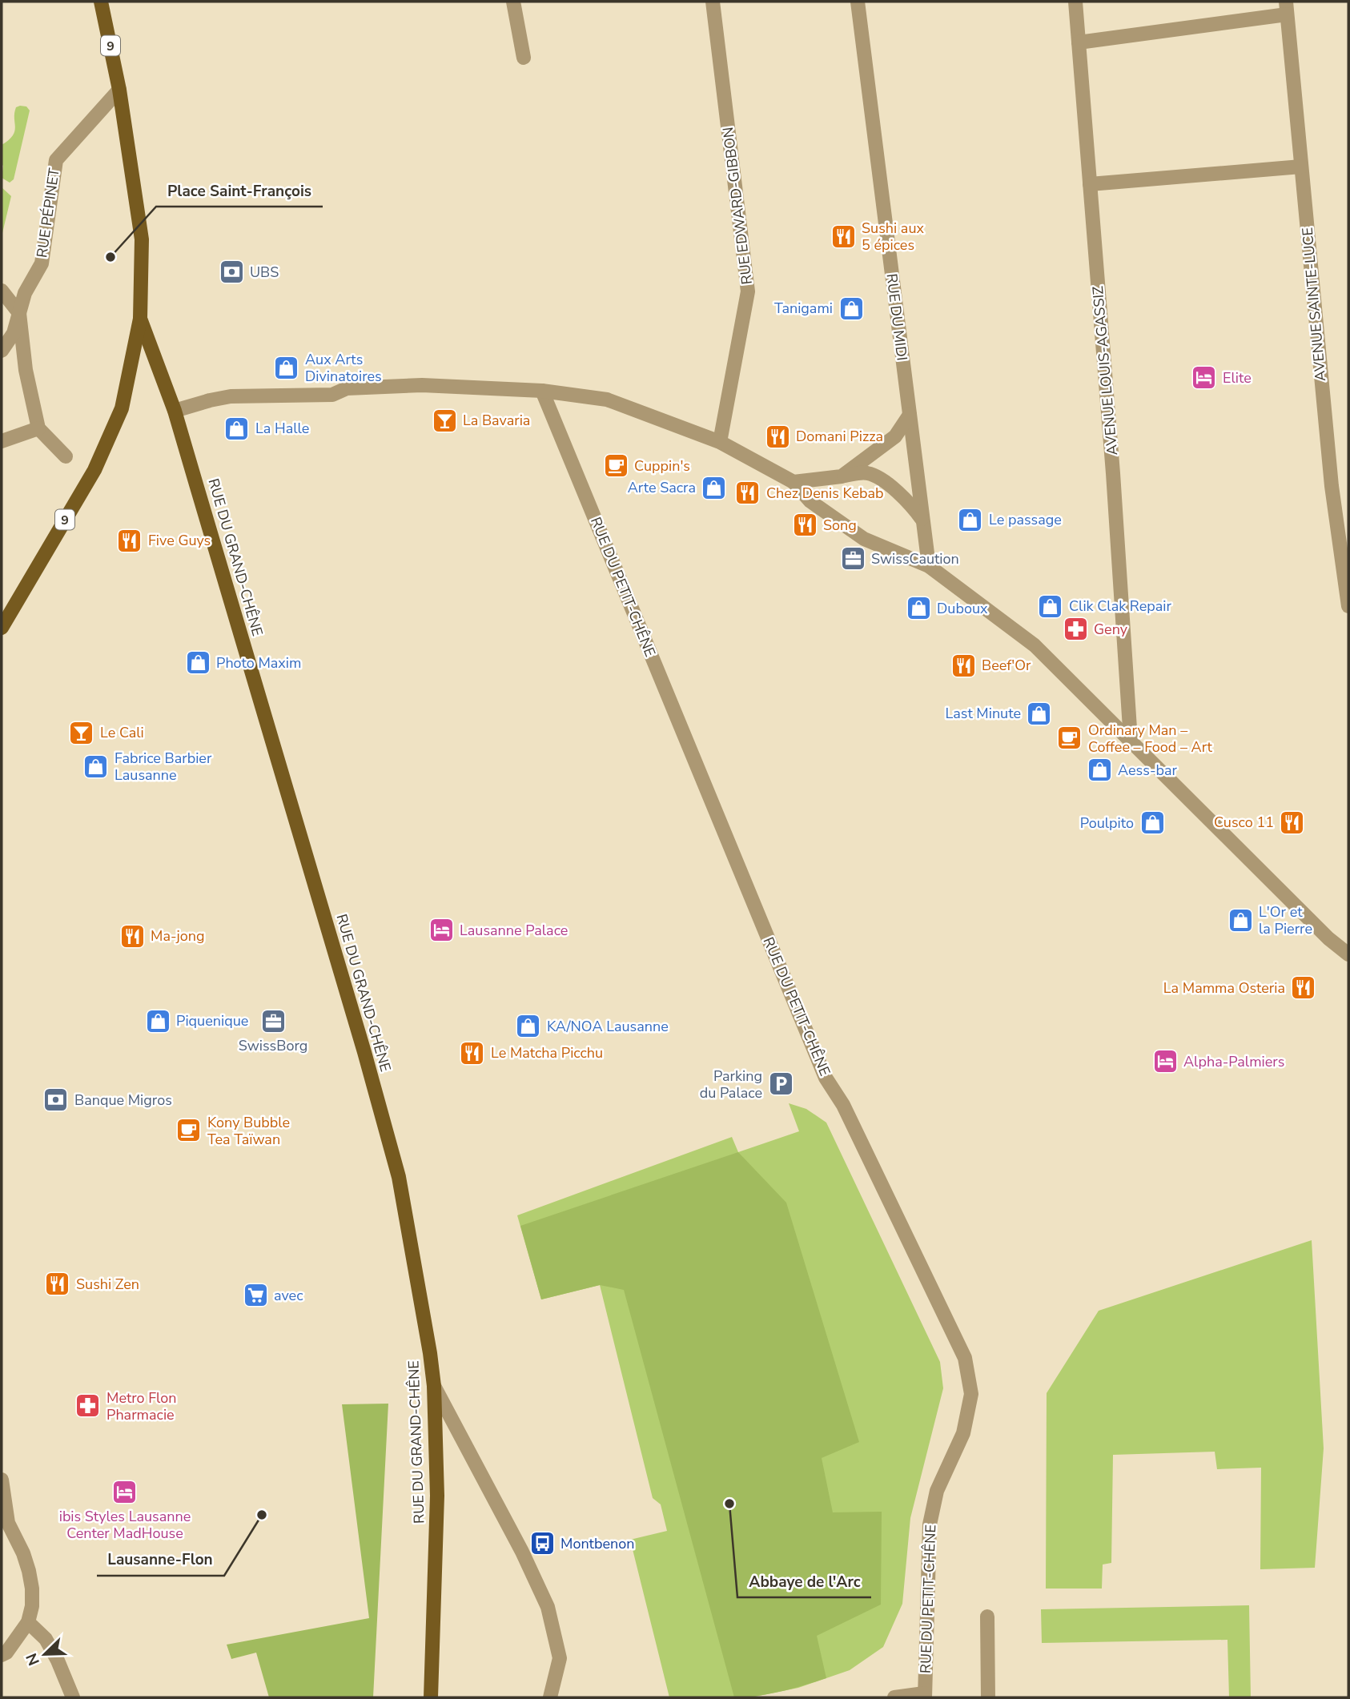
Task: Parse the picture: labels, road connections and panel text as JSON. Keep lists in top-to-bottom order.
{
  "streets": {
    "main road": ["9", "RUE DU GRAND-CHÊNE"],
    "street": [
      "RUE EDWARD-GIBBON",
      "RUE PÉPINET",
      "AVENUE SAINTE-LUCE",
      "RUE DU MIDI",
      "AVENUE LOUIS-AGASSIZ",
      "RUE DU PETIT-CHÊNE"
    ]
  },
  "crossings": [
    ["9", "RUE PÉPINET"],
    ["9", "RUE DU GRAND-CHÊNE"]
  ],
  "places": {
    "restaurant": [
      "Sushi aux 5 épices",
      "Domani Pizza",
      "Chez Denis Kebab",
      "Song",
      "Five Guys",
      "Beef'Or",
      "Cusco 11",
      "Ma-jong",
      "La Mamma Osteria",
      "Le Matcha Picchu",
      "Sushi Zen"
    ],
    "other": ["Place Saint-François", "Abbaye de l'Arc", "Lausanne-Flon"],
    "bank": ["UBS", "Banque Migros"],
    "shop": [
      "Tanigami",
      "Aux Arts Divinatoires",
      "La Halle",
      "Arte Sacra",
      "Le passage",
      "Clik Clak Repair",
      "Duboux",
      "Photo Maxim",
      "Last Minute",
      "Fabrice Barbier Lausanne",
      "Aess-bar",
      "Poulpito",
      "L'Or et la Pierre",
      "Piquenique",
      "KA/NOA Lausanne"
    ],
    "hotel": [
      "Elite",
      "Lausanne Palace",
      "Alpha-Palmiers",
      "ibis Styles Lausanne Center MadHouse"
    ],
    "bar": ["La Bavaria", "Le Cali"],
    "cafe": ["Cuppin's", "Ordinary Man – Coffee – Food – Art", "Kony Bubble Tea Taïwan"],
    "office": ["SwissCaution", "SwissBorg"],
    "pharmacy": ["Geny", "Metro Flon Pharmacie"],
    "parking": ["Parking du Palace"],
    "supermarket": ["avec"],
    "bus stop": ["Montbenon"]
  },
  "north": "bottom left"
}
